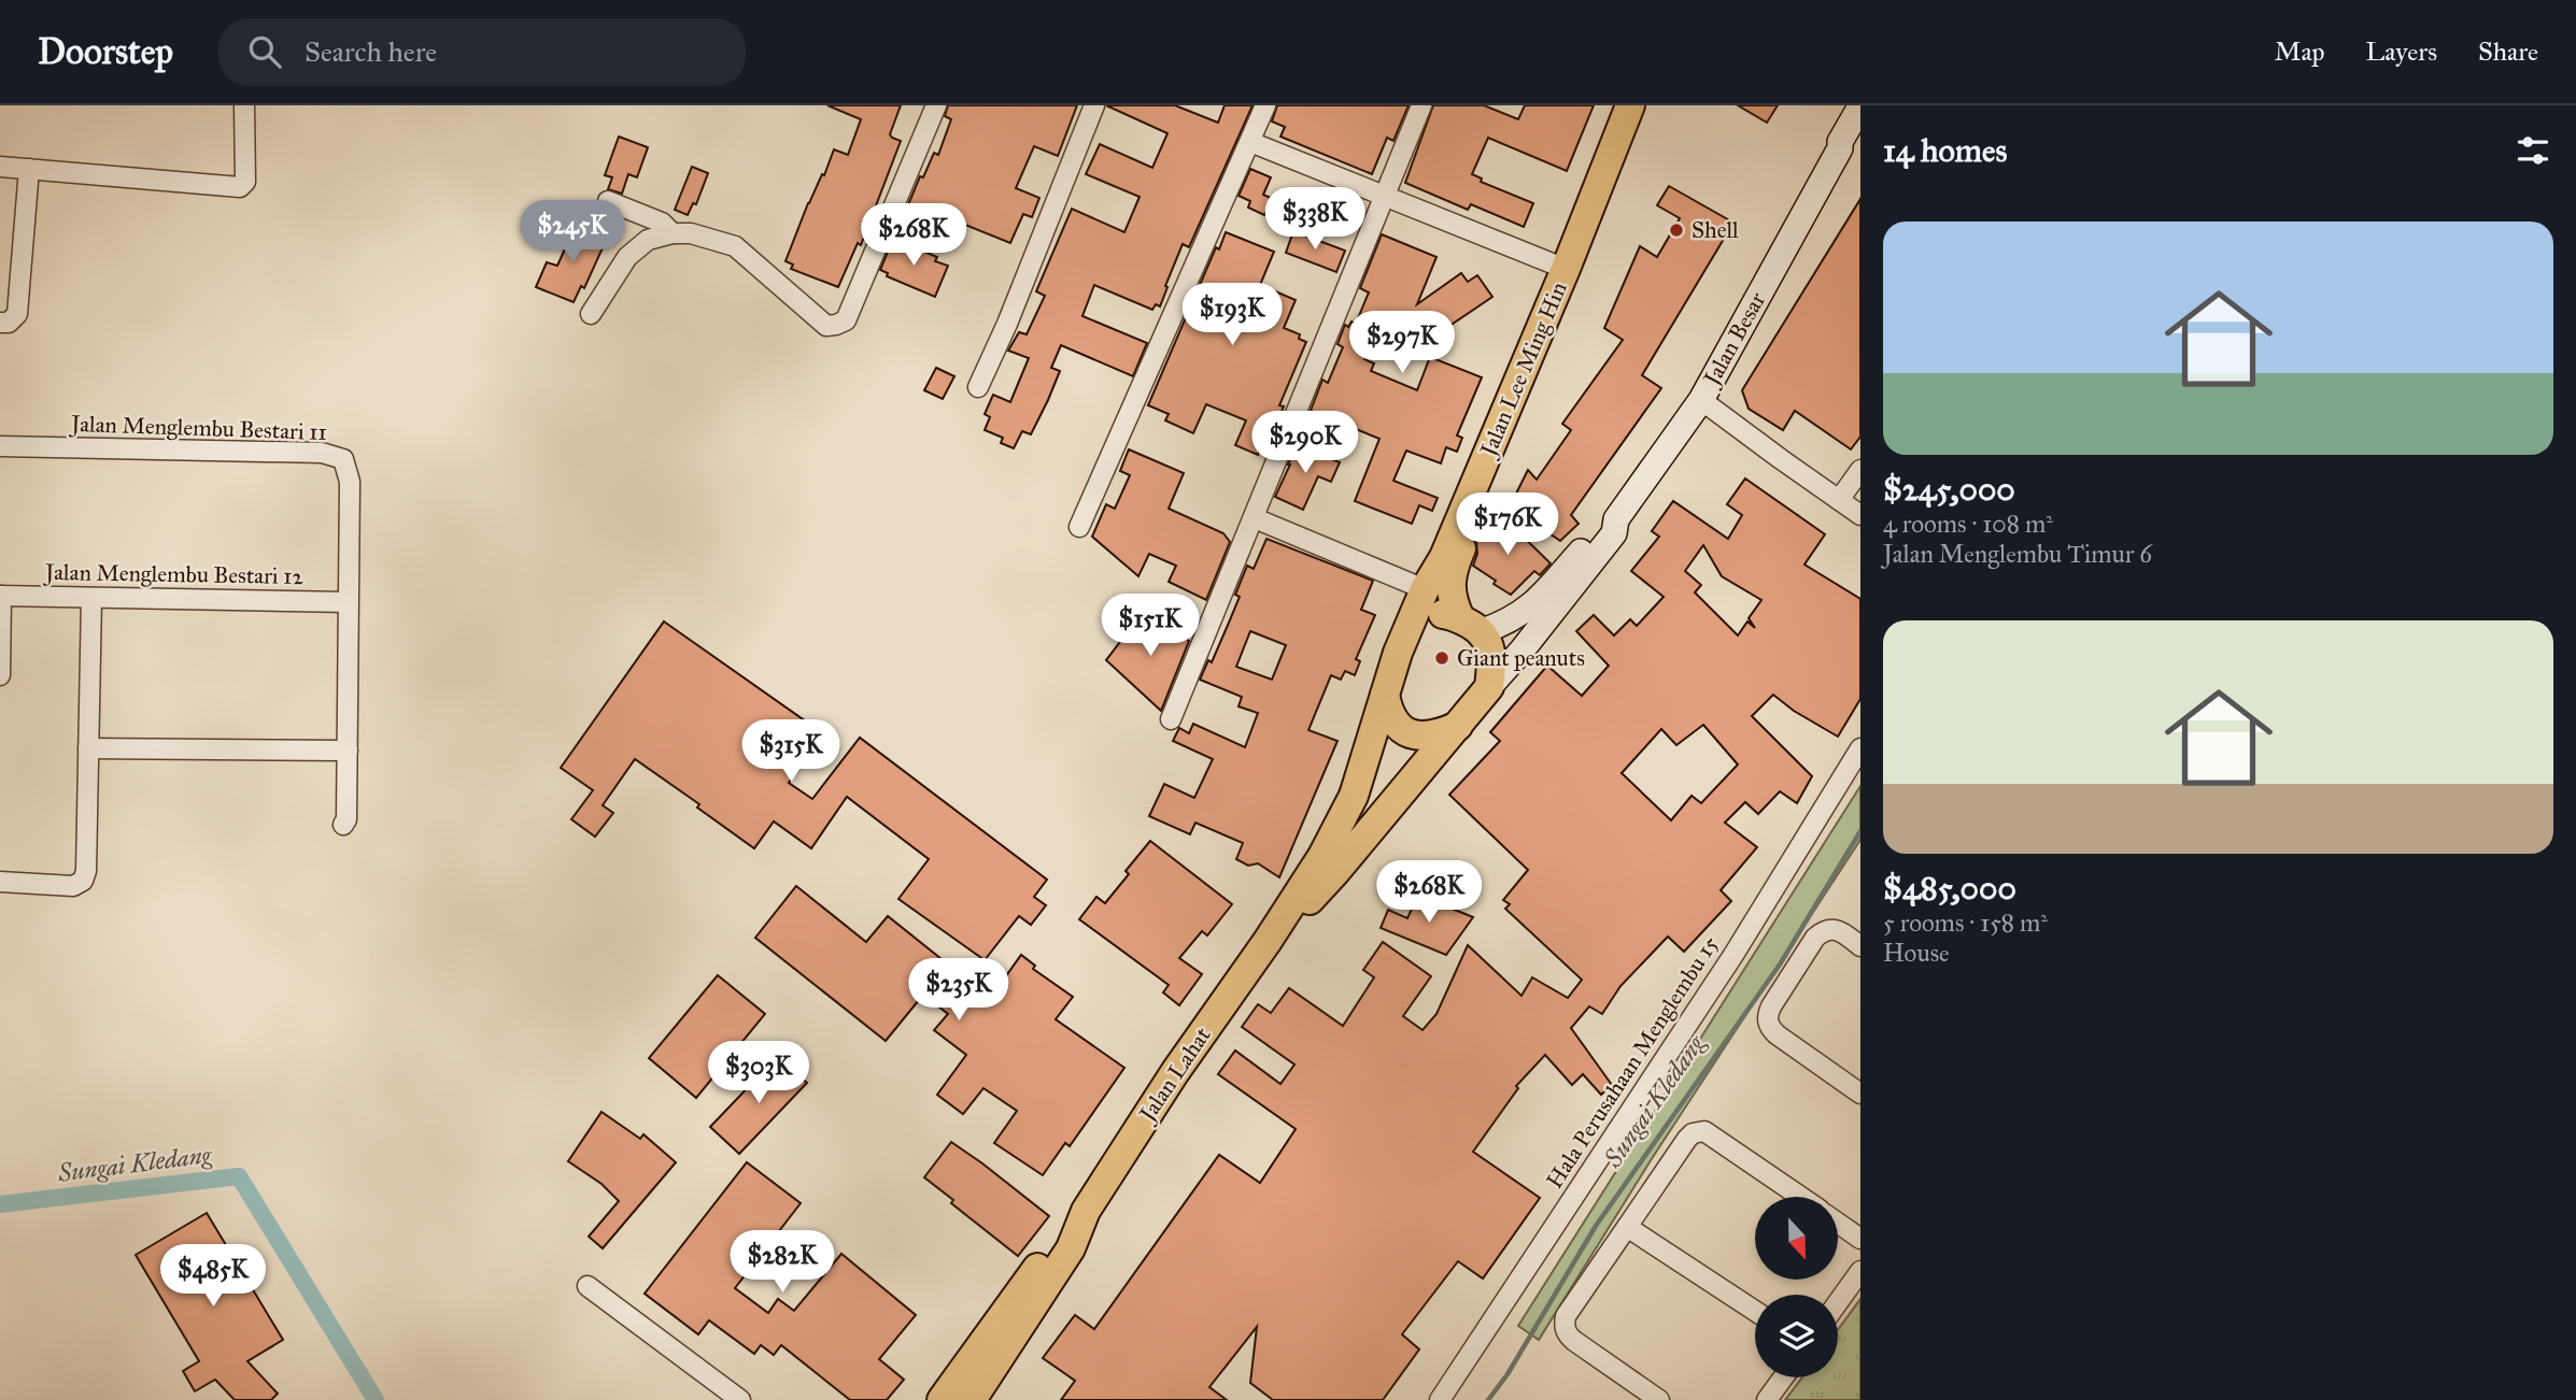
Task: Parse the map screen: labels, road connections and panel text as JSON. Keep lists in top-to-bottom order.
{
  "streets": {
    "main road": ["Jalan Besar", "Jalan Lee Ming Hin", "Jalan Lahat"],
    "street": ["Jalan Menglembu Bestari 11", "Jalan Menglembu Bestari 12", "Hala Perusahaan Menglembu 15"]
  },
  "crossings": [
    ["Jalan Besar", "Jalan Lee Ming Hin"],
    ["Jalan Besar", "Jalan Lahat"],
    ["Jalan Lee Ming Hin", "Jalan Lahat"],
    ["Jalan Menglembu Bestari 11", "Jalan Menglembu Bestari 12"]
  ],
  "water": ["Sungai Kledang"],
  "places": ["Shell", "Giant peanuts"],
  "north": "bottom",
  "page": {
    "header": "Doorstep",
    "search": "Search here",
    "nav": ["Map", "Layers", "Share"],
    "heading": "14 homes",
    "price": [
      "$338K",
      "$245K",
      "$268K",
      "$193K",
      "$297K",
      "$290K",
      "$176K",
      "$151K",
      "$315K",
      "$268K",
      "$235K",
      "$303K",
      "$282K",
      "$485K"
    ],
    "list": [
      {
        "name": "$245,000",
        "note": "4 rooms · 108 m² · Jalan Menglembu Timur 6"
      },
      {
        "name": "$485,000",
        "note": "5 rooms · 158 m² · House"
      }
    ]
  }
}
